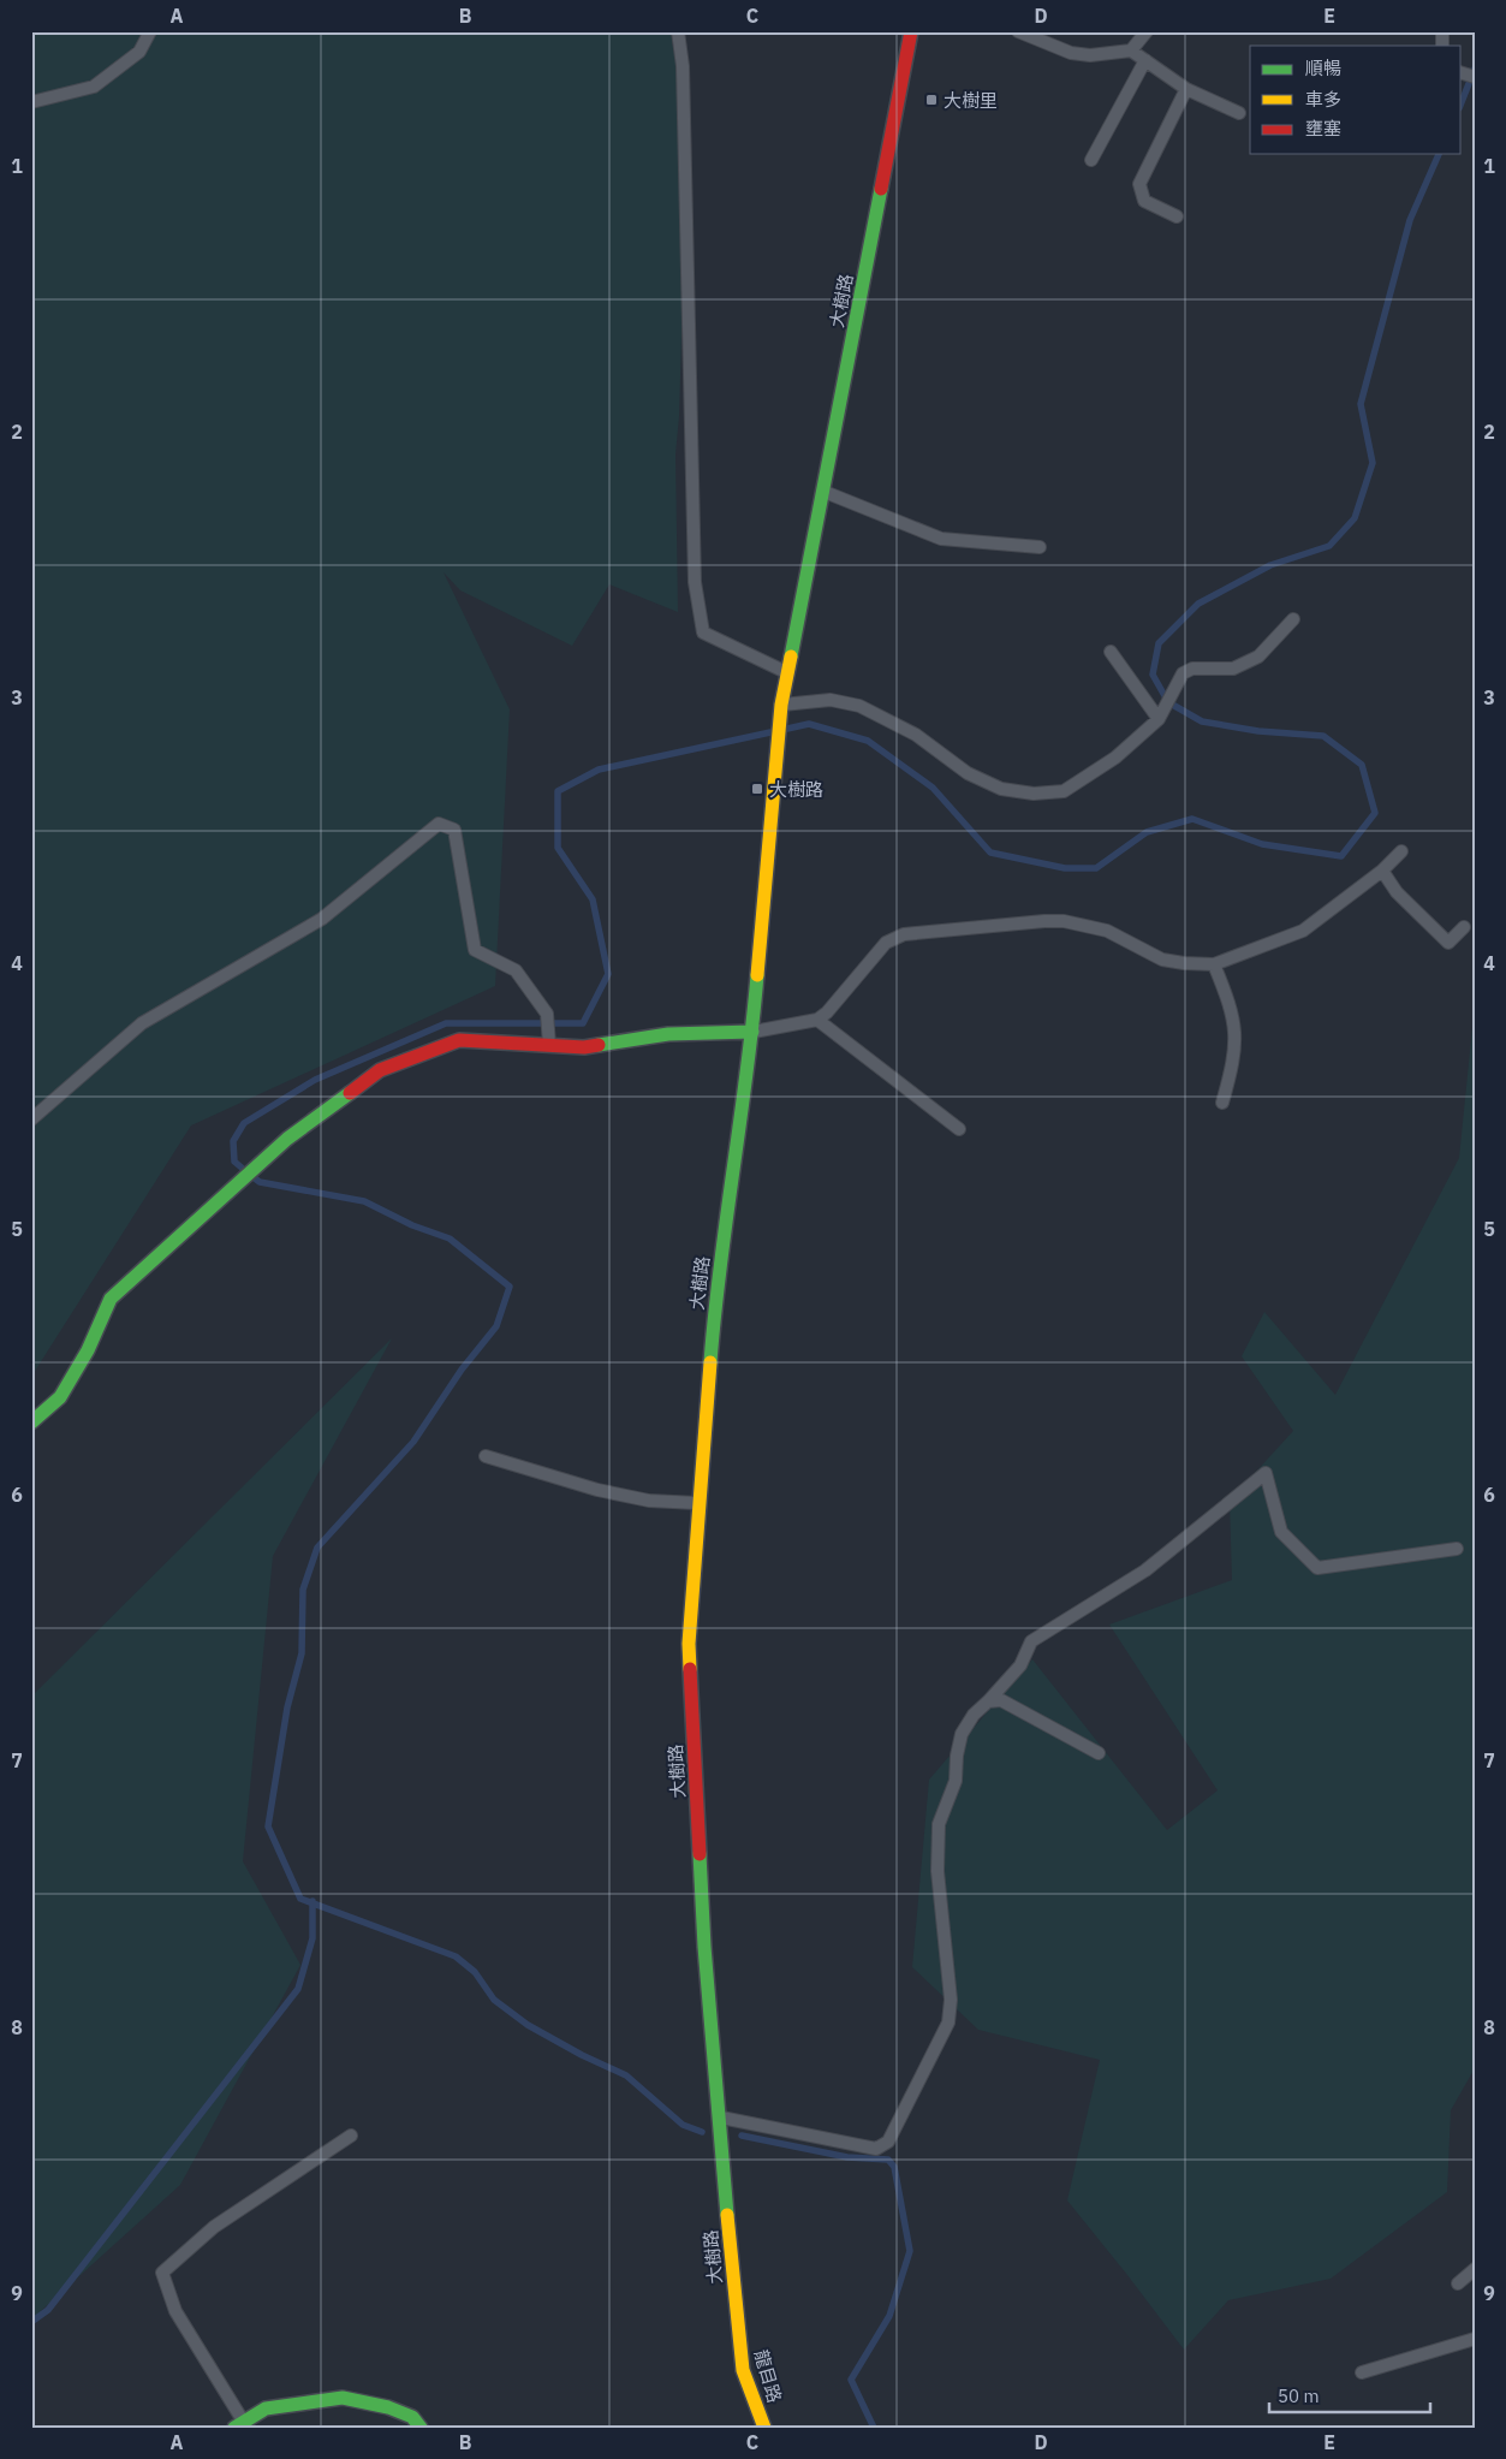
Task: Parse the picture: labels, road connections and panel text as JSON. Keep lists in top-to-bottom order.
{
  "streets": {
    "street": ["大樹路", "龍目路"]
  },
  "crossings": [
    ["大樹路", "龍目路"]
  ],
  "places": {
    "transit": ["大樹里", "大樹路"]
  },
  "legend": ["順暢", "車多", "壅塞"],
  "scale_bar": "50 m",
  "grid": {
    "columns": [
      "A",
      "B",
      "C",
      "D",
      "E"
    ],
    "rows": [
      "1",
      "2",
      "3",
      "4",
      "5",
      "6",
      "7",
      "8",
      "9"
    ]
  }
}
